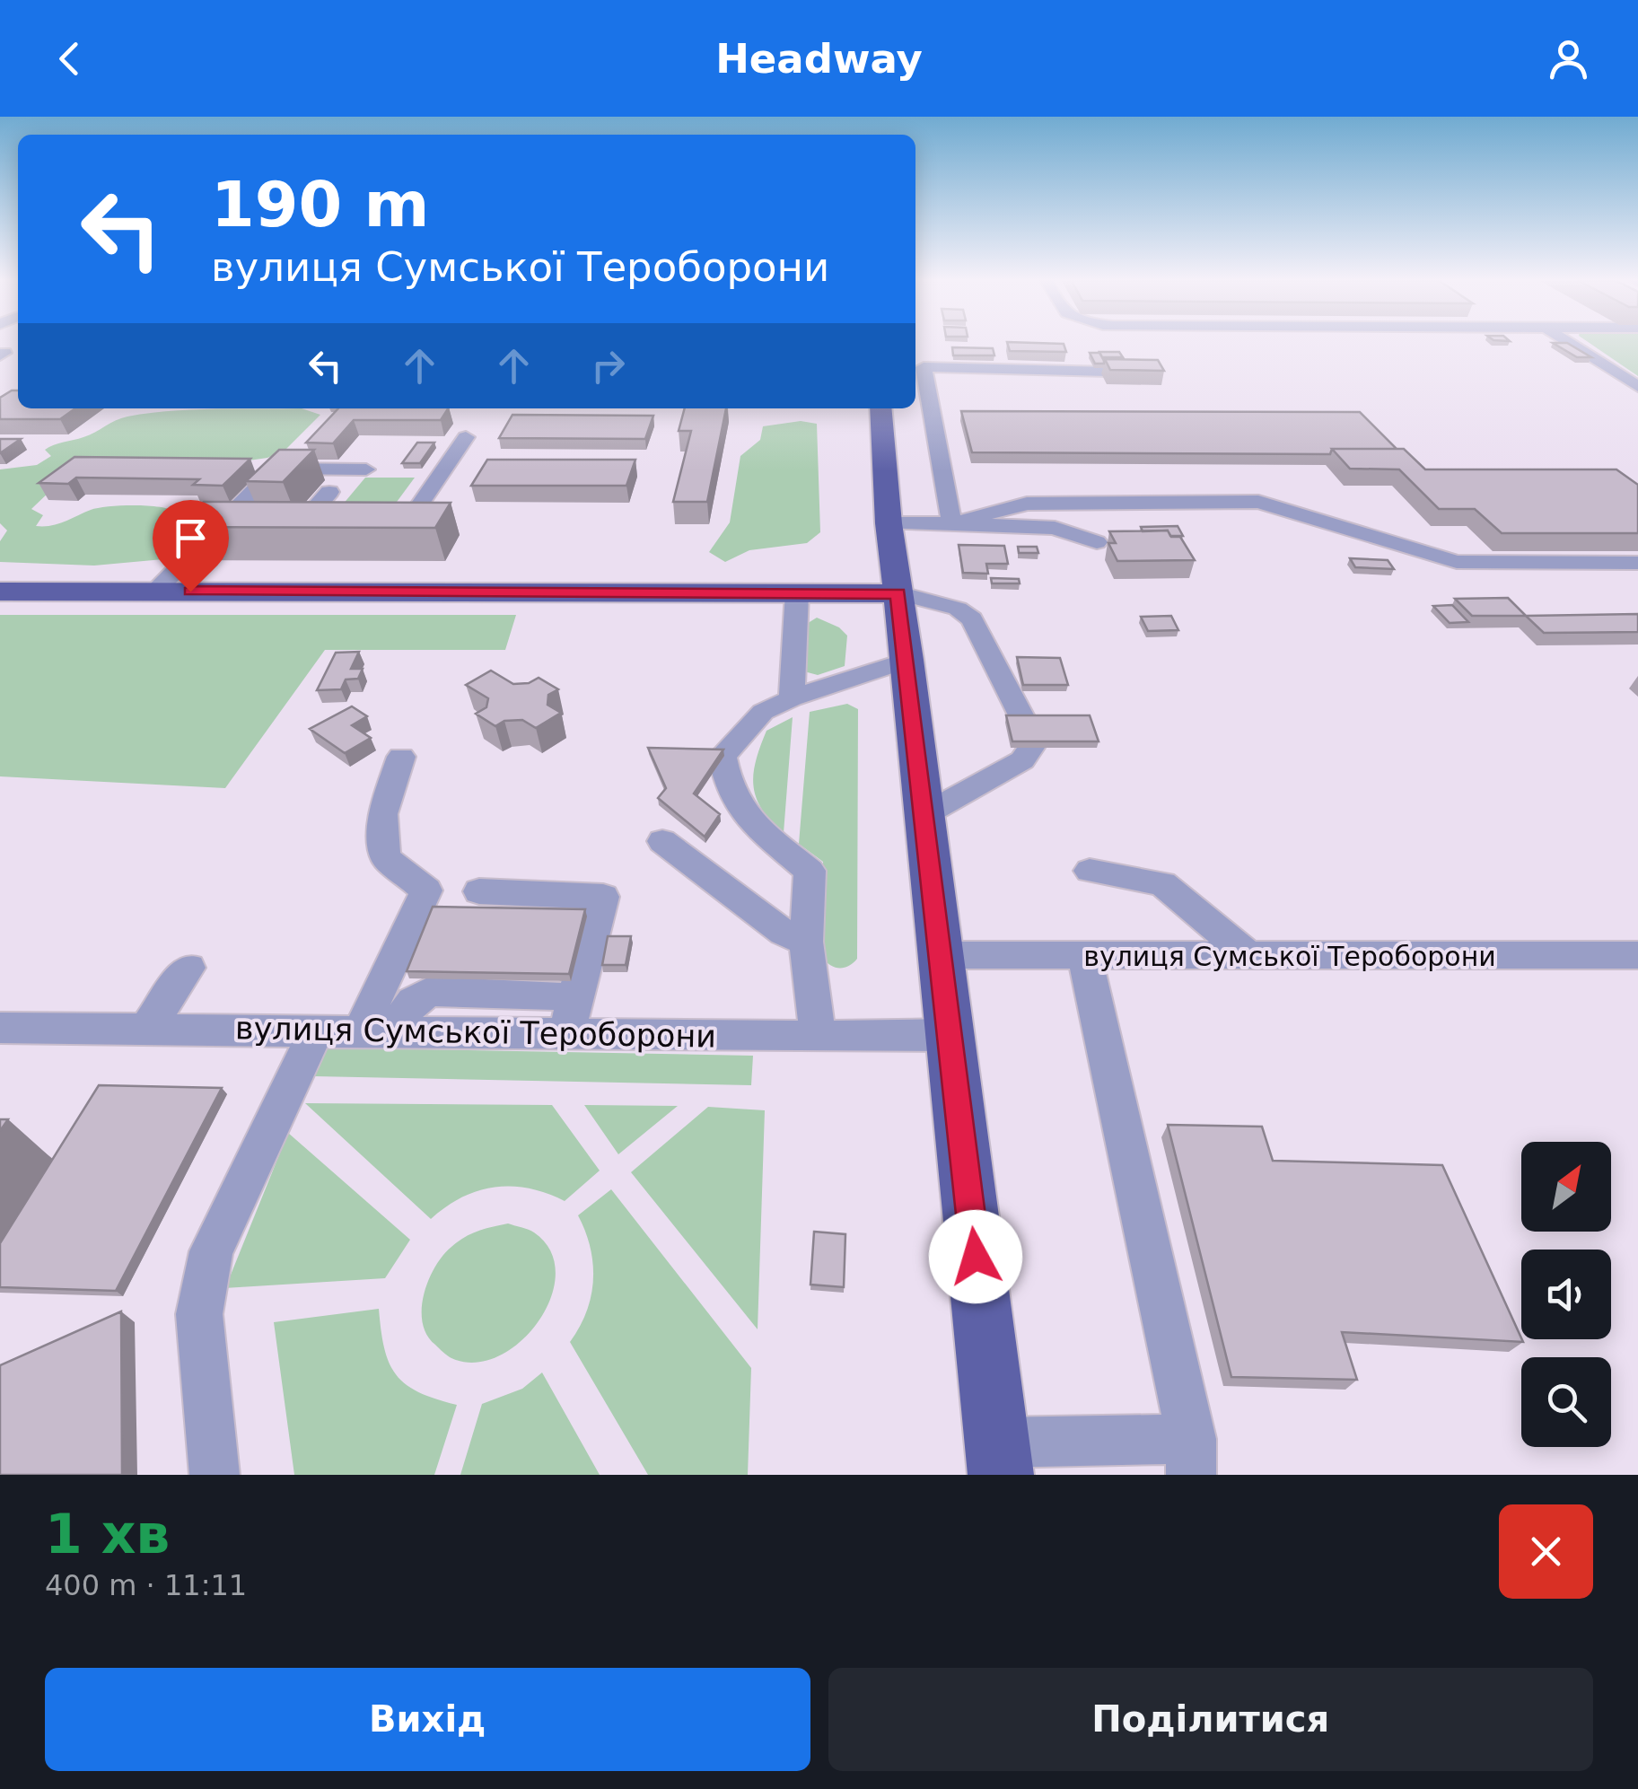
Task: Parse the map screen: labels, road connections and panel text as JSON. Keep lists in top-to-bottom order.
{
  "streets": {
    "street": ["вулиця Сумської Тероборони"]
  },
  "north": "top right",
  "page": {
    "header": "Headway",
    "turn": ["190 m", "вулиця Сумської Тероборони"],
    "heading": ["1 хв", "400 m · 11:11"],
    "buttons": ["Вихід", "Поділитися"]
  }
}
